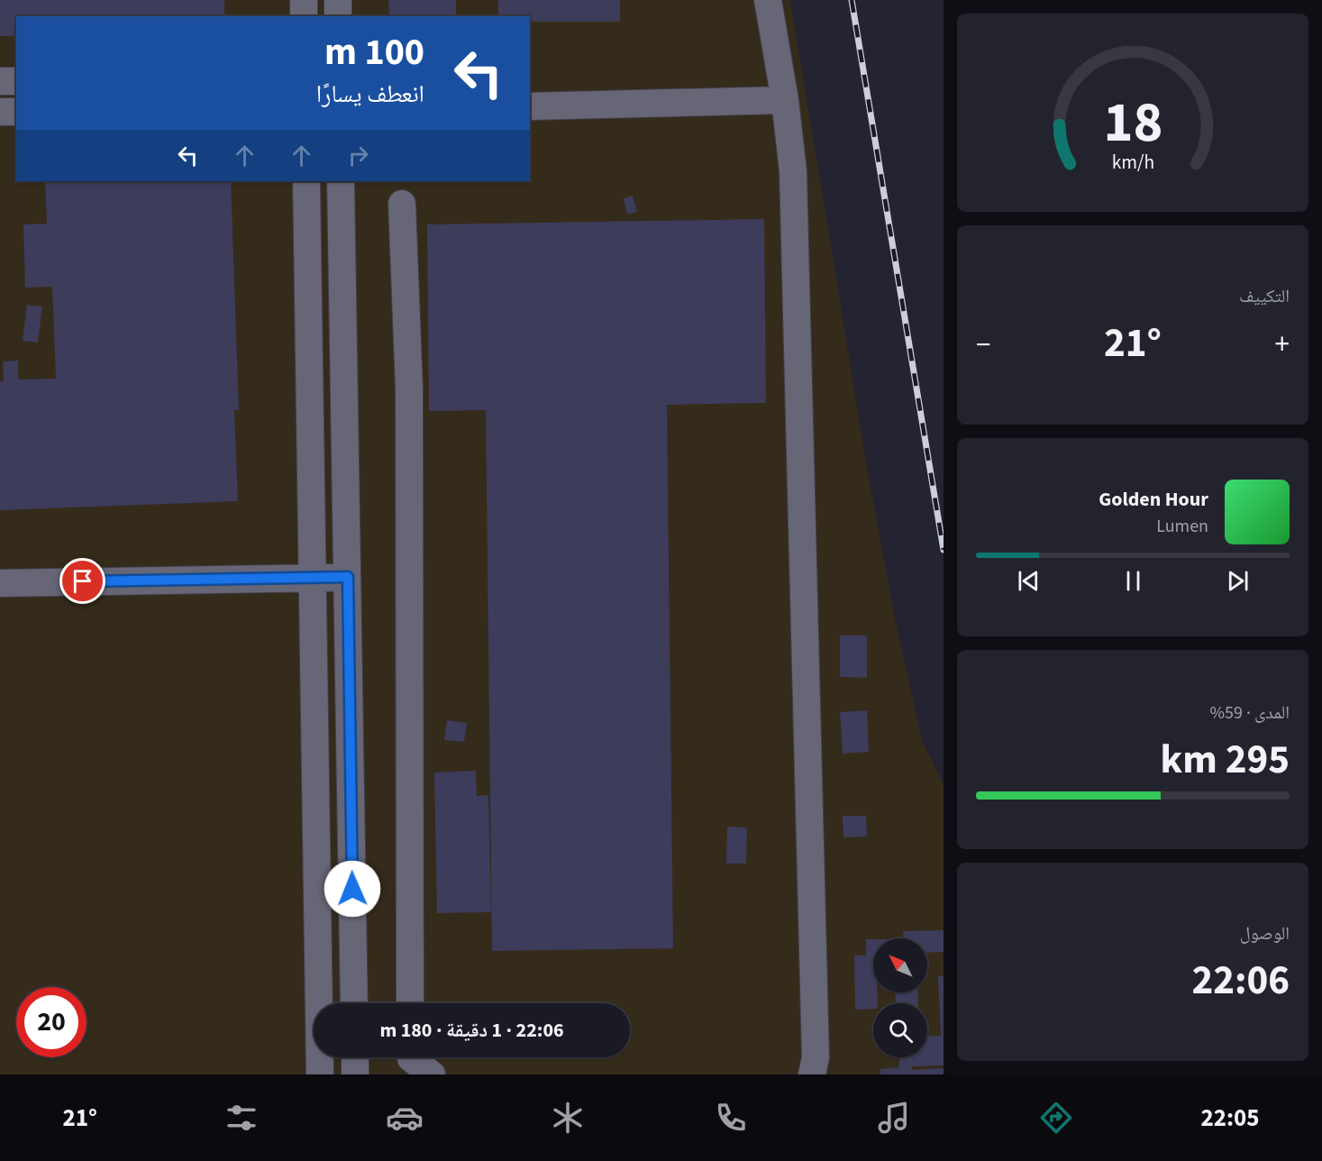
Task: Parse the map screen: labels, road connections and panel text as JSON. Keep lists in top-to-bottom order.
{
  "north": "top left",
  "page": {
    "turn": ["100 m", "انعطف يسارًا"],
    "tile": [
      "التكييف",
      ["المدى · 59%", "295 km"],
      ["الوصول", "22:06"]
    ],
    "heat": ["−", "21°", "+"],
    "song": ["Golden Hour", "Lumen"],
    "limit": "20",
    "trip": "22:06 · 1 دقيقة · 180 m",
    "tabs": ["22:05", "21°"],
    "gauge": ["18", "km/h"]
  }
}
